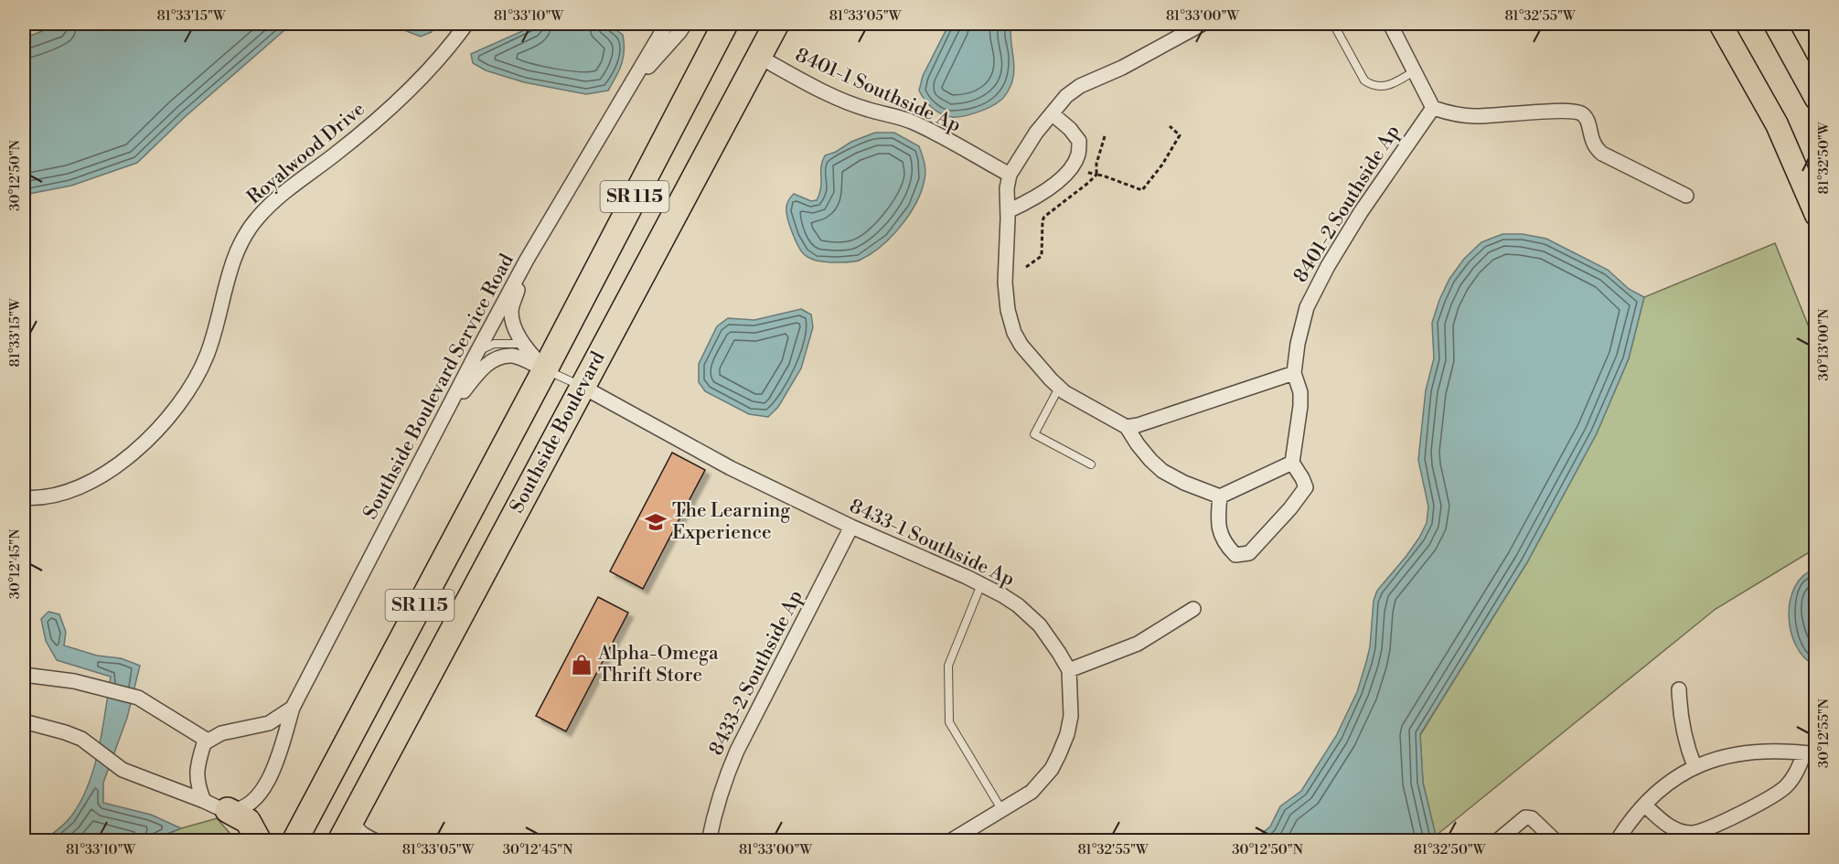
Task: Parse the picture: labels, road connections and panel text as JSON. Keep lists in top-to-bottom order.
{
  "streets": {
    "highway": ["SR 115", "Southside Boulevard"],
    "street": [
      "8401-1 Southside Ap",
      "Royalwood Drive",
      "8401-2 Southside Ap",
      "Southside Boulevard Service Road",
      "8433-1 Southside Ap",
      "8433-2 Southside Ap"
    ]
  },
  "crossings": [
    ["8401-1 Southside Ap", "Southside Boulevard"],
    ["Southside Boulevard", "8433-1 Southside Ap"],
    ["8433-1 Southside Ap", "8433-2 Southside Ap"]
  ],
  "places": {
    "school or university": ["The Learning Experience"],
    "shop": ["Alpha-Omega Thrift Store"]
  },
  "coordinates": [
    "81°33'15\"W",
    "81°33'10\"W",
    "81°33'05\"W",
    "81°33'00\"W",
    "81°32'55\"W",
    "81°32'50\"W",
    "30°12'50\"N",
    "30°13'00\"N",
    "30°12'45\"N",
    "30°12'55\"N"
  ]
}
